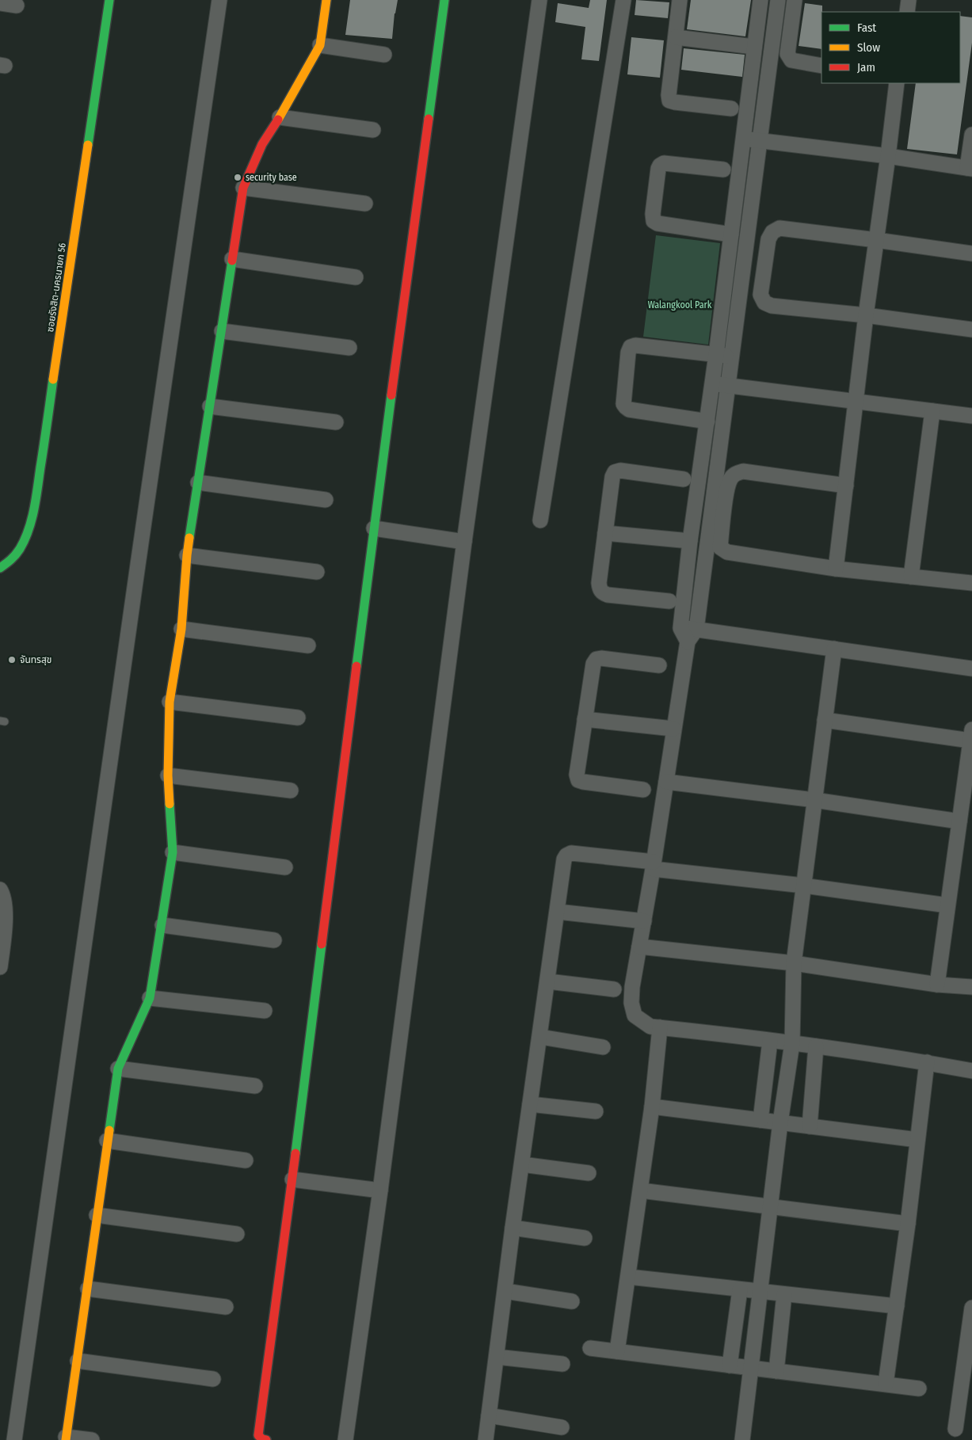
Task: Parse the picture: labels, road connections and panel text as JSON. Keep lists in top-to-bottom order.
{
  "streets": {
    "street": ["ซอยรังสิต-นครนายก 56"]
  },
  "parks": ["Walangkool Park"],
  "places": ["security base", "จันทรสุข"],
  "legend": ["Fast", "Slow", "Jam"]
}
